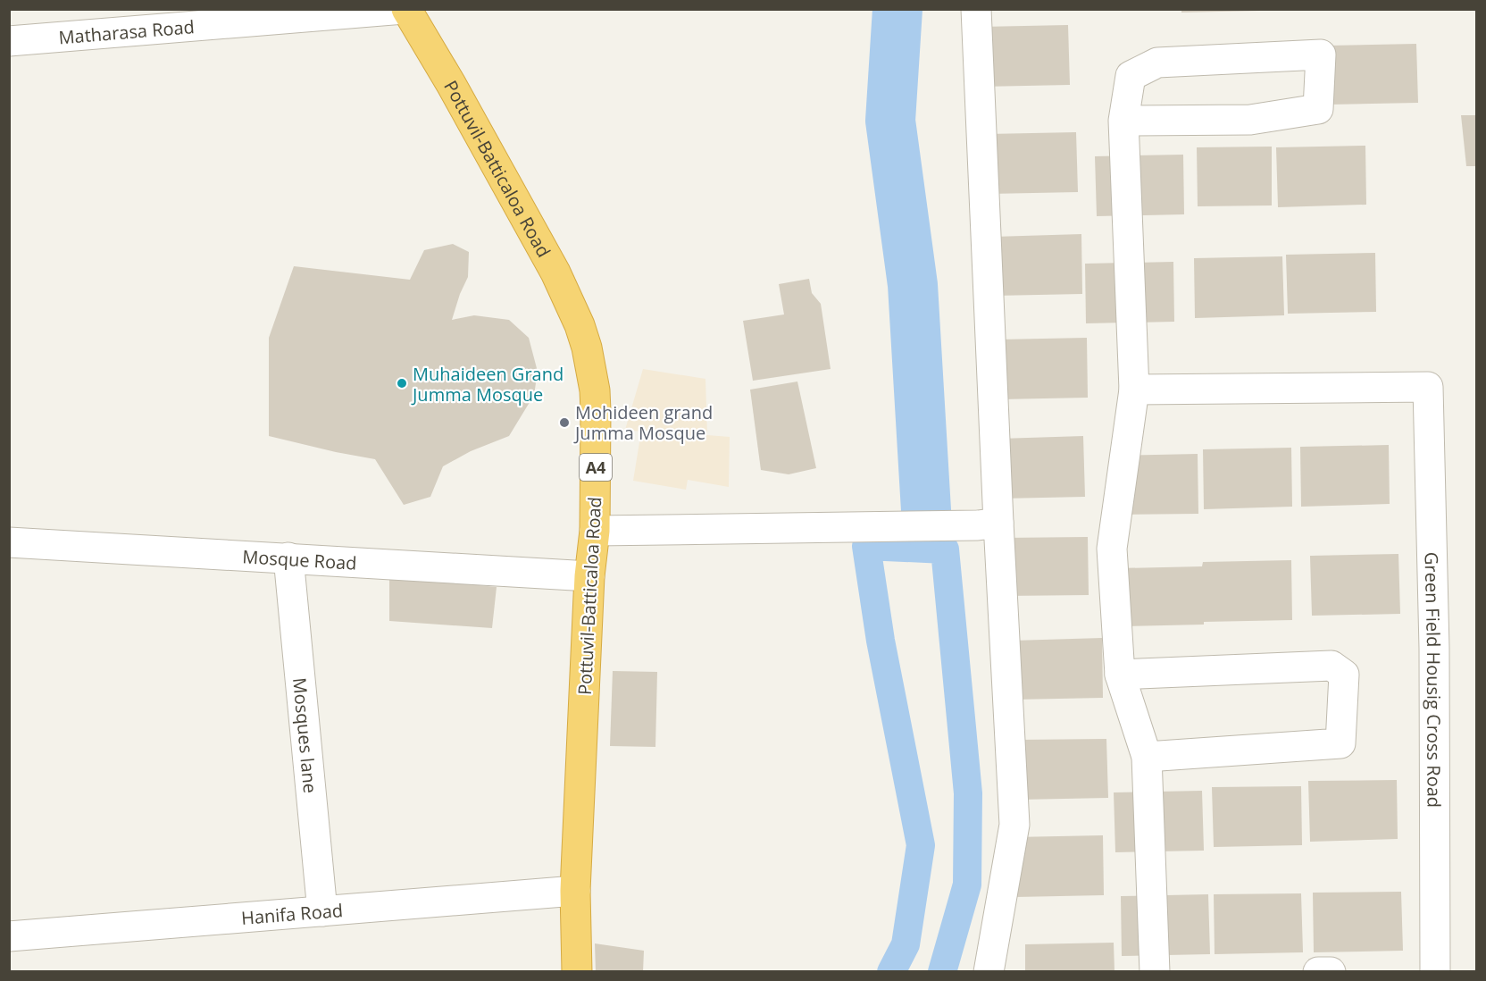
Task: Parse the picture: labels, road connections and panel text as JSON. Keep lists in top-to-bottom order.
{
  "streets": {
    "highway": ["Pottuvil-Batticaloa Road", "A4"],
    "street": [
      "Matharasa Road",
      "Mosque Road",
      "Green Field Housig Cross Road",
      "Mosques lane",
      "Hanifa Road"
    ]
  },
  "crossings": [
    ["Matharasa Road", "Pottuvil-Batticaloa Road"],
    ["Pottuvil-Batticaloa Road", "Mosque Road"],
    ["Pottuvil-Batticaloa Road", "Hanifa Road"],
    ["Mosque Road", "Mosques lane"],
    ["Mosques lane", "Hanifa Road"]
  ],
  "places": ["Muhaideen Grand Jumma Mosque", "Mohideen grand Jumma Mosque"]
}
